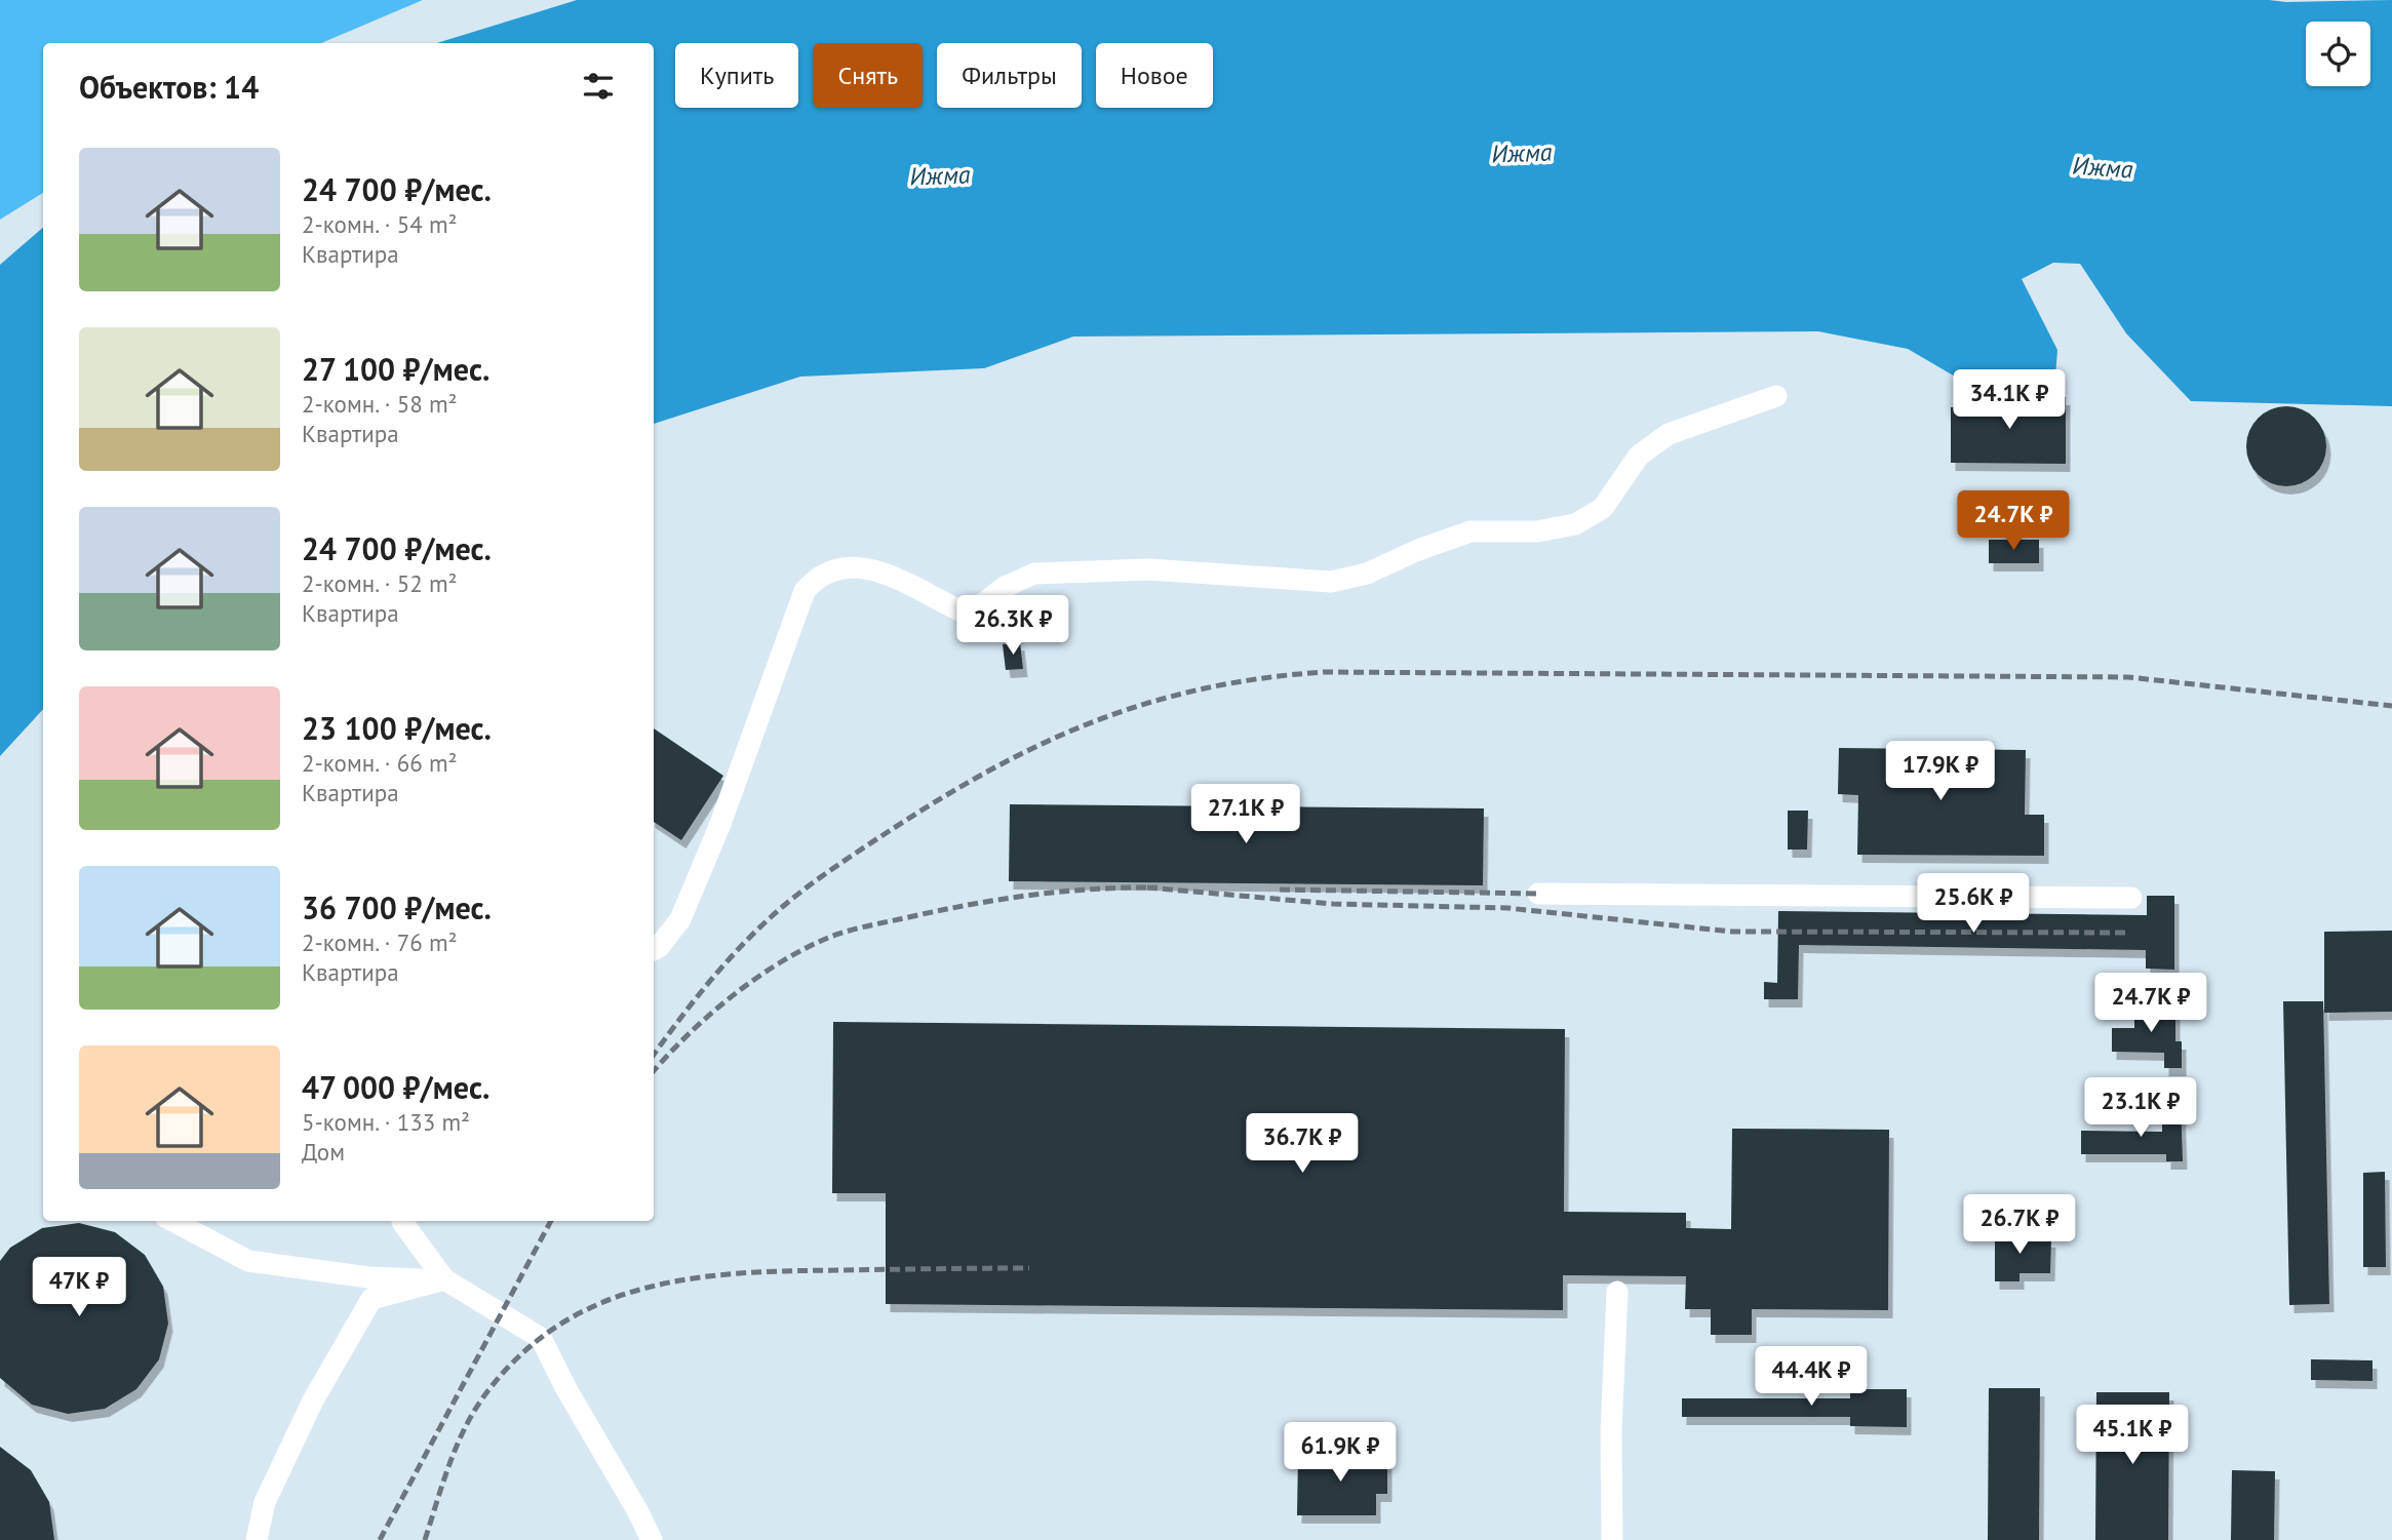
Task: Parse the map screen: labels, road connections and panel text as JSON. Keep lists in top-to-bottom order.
{
  "water": ["Ижма"],
  "page": {
    "chip": [
      "Купить",
      "Снять",
      "Фильтры",
      "Новое"
    ],
    "heading": "Объектов: 14",
    "list": [
      {
        "name": "24 700 ₽/мес.",
        "note": "2-комн. · 54 m² · Квартира"
      },
      {
        "name": "27 100 ₽/мес.",
        "note": "2-комн. · 58 m² · Квартира"
      },
      {
        "name": "24 700 ₽/мес.",
        "note": "2-комн. · 52 m² · Квартира"
      },
      {
        "name": "23 100 ₽/мес.",
        "note": "2-комн. · 66 m² · Квартира"
      },
      {
        "name": "36 700 ₽/мес.",
        "note": "2-комн. · 76 m² · Квартира"
      },
      {
        "name": "47 000 ₽/мес.",
        "note": "5-комн. · 133 m² · Дом"
      }
    ],
    "price": [
      "34.1K ₽",
      "24.7K ₽",
      "26.3K ₽",
      "17.9K ₽",
      "27.1K ₽",
      "25.6K ₽",
      "24.7K ₽",
      "23.1K ₽",
      "36.7K ₽",
      "26.7K ₽",
      "47K ₽",
      "44.4K ₽",
      "45.1K ₽",
      "61.9K ₽"
    ]
  }
}
